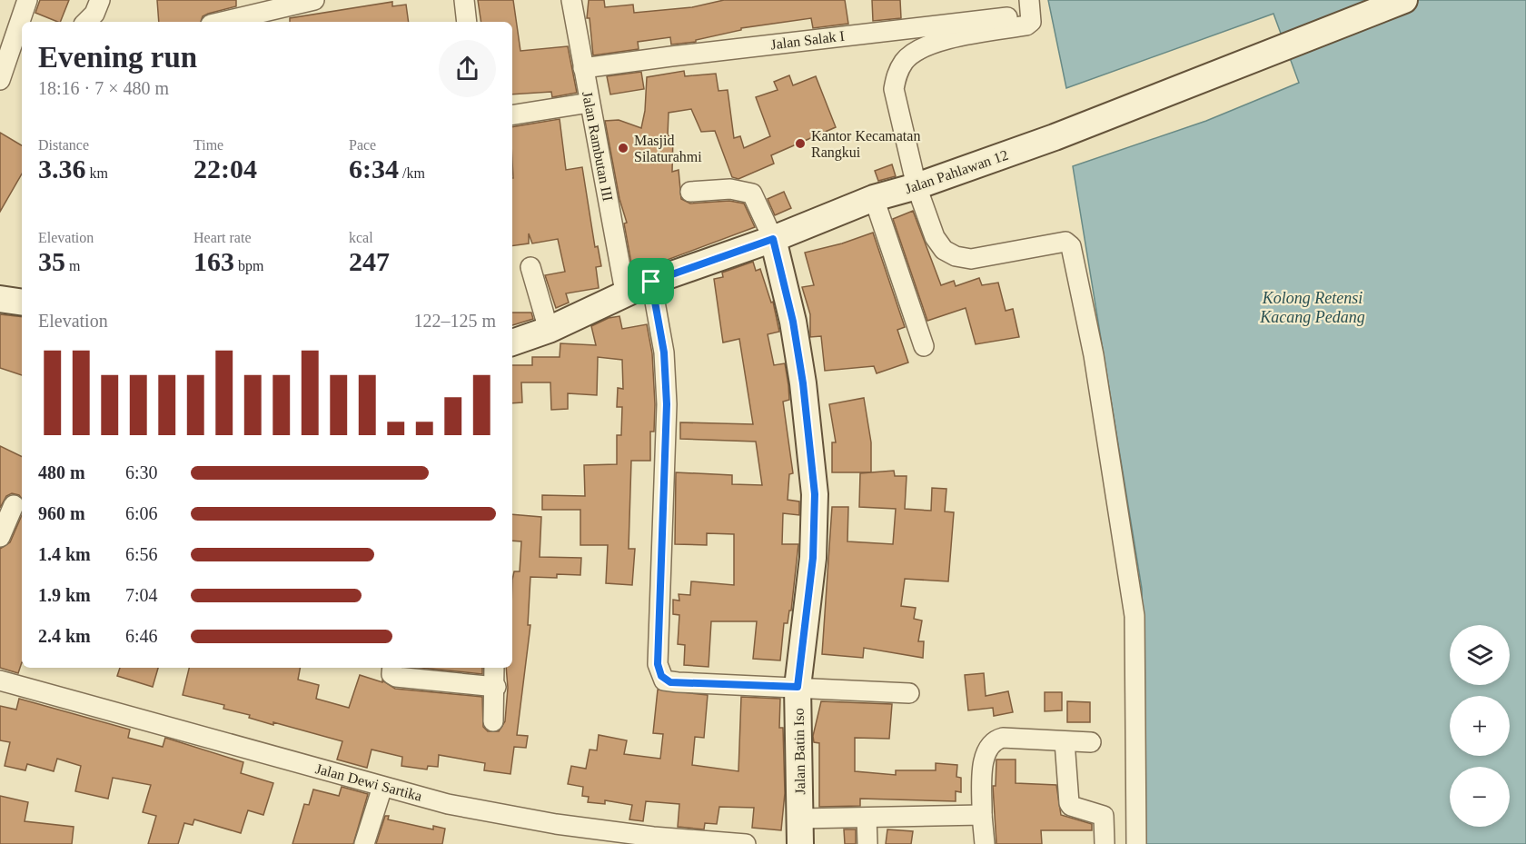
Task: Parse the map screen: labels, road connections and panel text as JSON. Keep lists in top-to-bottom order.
{
  "streets": {
    "main road": ["Jalan Pahlawan 12", "Jalan Batin Iso"],
    "street": ["Jalan Salak I", "Jalan Rambutan III", "Jalan Dewi Sartika"]
  },
  "crossings": [
    ["Jalan Salak I", "Jalan Rambutan III"],
    ["Jalan Rambutan III", "Jalan Pahlawan 12"],
    ["Jalan Pahlawan 12", "Jalan Batin Iso"]
  ],
  "water": ["Kolong Retensi Kacang Pedang"],
  "places": ["Kantor Kecamatan Rangkui", "Masjid Silaturahmi"],
  "page": {
    "heading": ["Evening run", "18:16 · 7 × 480 m"],
    "stats": [
      ["Distance", "3.36 km"],
      ["Time", "22:04"],
      ["Pace", "6:34 /km"],
      ["Elevation", "35 m"],
      ["Heart rate", "163 bpm"],
      ["kcal", "247"]
    ],
    "chart": ["Elevation", "122–125 m"],
    "list": [
      {
        "name": "480 m",
        "note": "6:30"
      },
      {
        "name": "960 m",
        "note": "6:06"
      },
      {
        "name": "1.4 km",
        "note": "6:56"
      },
      {
        "name": "1.9 km",
        "note": "7:04"
      },
      {
        "name": "2.4 km",
        "note": "6:46"
      }
    ],
    "map_buttons": ["+", "−"]
  }
}
